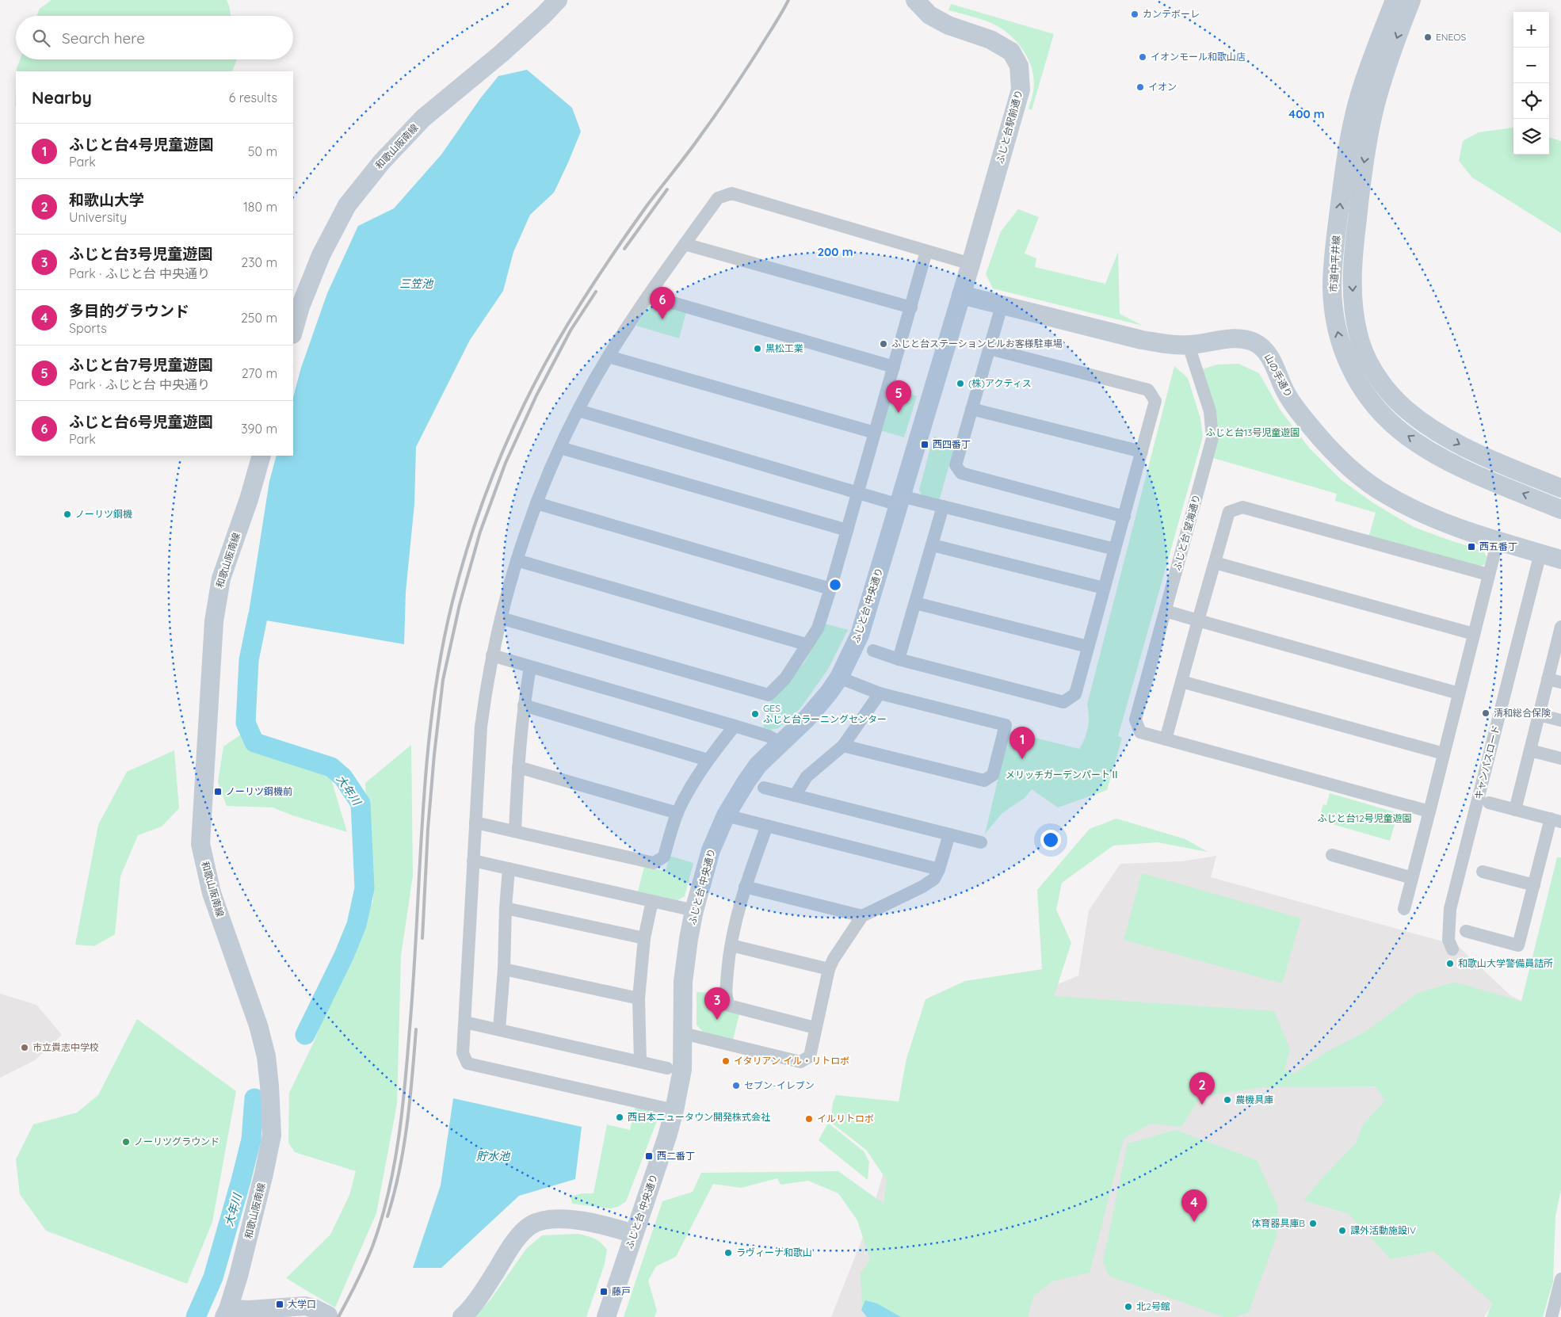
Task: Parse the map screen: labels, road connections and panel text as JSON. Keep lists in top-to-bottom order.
{
  "streets": {
    "street": [
      "ふじと台駅前通り",
      "和歌山阪南線",
      "市道中平井線",
      "山の手通り",
      "ふじと台 望海通り",
      "ふじと台 中央通り",
      "キャンパスロード"
    ]
  },
  "crossings": [
    ["山の手通り", "ふじと台 望海通り"],
    ["山の手通り", "ふじと台 中央通り"],
    ["山の手通り", "キャンパスロード"]
  ],
  "water": ["三笠池", "大年川", "貯水池"],
  "parks": ["ふじと台13号児童遊園", "メリッチガーデンパートⅡ", "ふじと台12号児童遊園"],
  "places": {
    "other": [
      "カンテボーレ",
      "ENEOS",
      "イオンモール和歌山店",
      "イオン",
      "ふじと台ステーションビルお客様駐車場",
      "黒松工業",
      "(株)アクティス",
      "ノーリツ鋼機",
      "清和総合保険",
      "GES ふじと台ラーニングセンター",
      "和歌山大学警備員詰所",
      "市立貴志中学校",
      "イタリアン イル・リトロボ",
      "セブン-イレブン",
      "農機具庫",
      "西日本ニュータウン開発株式会社",
      "イルリトロボ",
      "ノーリツグラウンド",
      "体育器具庫B",
      "課外活動施設IV",
      "ラヴィーナ和歌山",
      "北2号館"
    ],
    "transit": [
      "西四番丁",
      "西五番丁",
      "ノーリツ鋼機前",
      "西二番丁",
      "藤戸",
      "大学口"
    ]
  },
  "page": {
    "map_buttons": ["+", "−"],
    "search": "Search here",
    "heading": ["Nearby", "6 results"],
    "list": [
      {
        "mark": "1",
        "name": "ふじと台4号児童遊園",
        "note": "Park",
        "value": "50 m"
      },
      {
        "mark": "2",
        "name": "和歌山大学",
        "note": "University",
        "value": "180 m"
      },
      {
        "mark": "3",
        "name": "ふじと台3号児童遊園",
        "note": "Park · ふじと台 中央通り",
        "value": "230 m"
      },
      {
        "mark": "4",
        "name": "多目的グラウンド",
        "note": "Sports",
        "value": "250 m"
      },
      {
        "mark": "5",
        "name": "ふじと台7号児童遊園",
        "note": "Park · ふじと台 中央通り",
        "value": "270 m"
      },
      {
        "mark": "6",
        "name": "ふじと台6号児童遊園",
        "note": "Park",
        "value": "390 m"
      }
    ],
    "pins": [
      "6",
      "5",
      "1",
      "3",
      "2",
      "4"
    ]
  },
  "rings": ["400 m", "200 m"]
}
